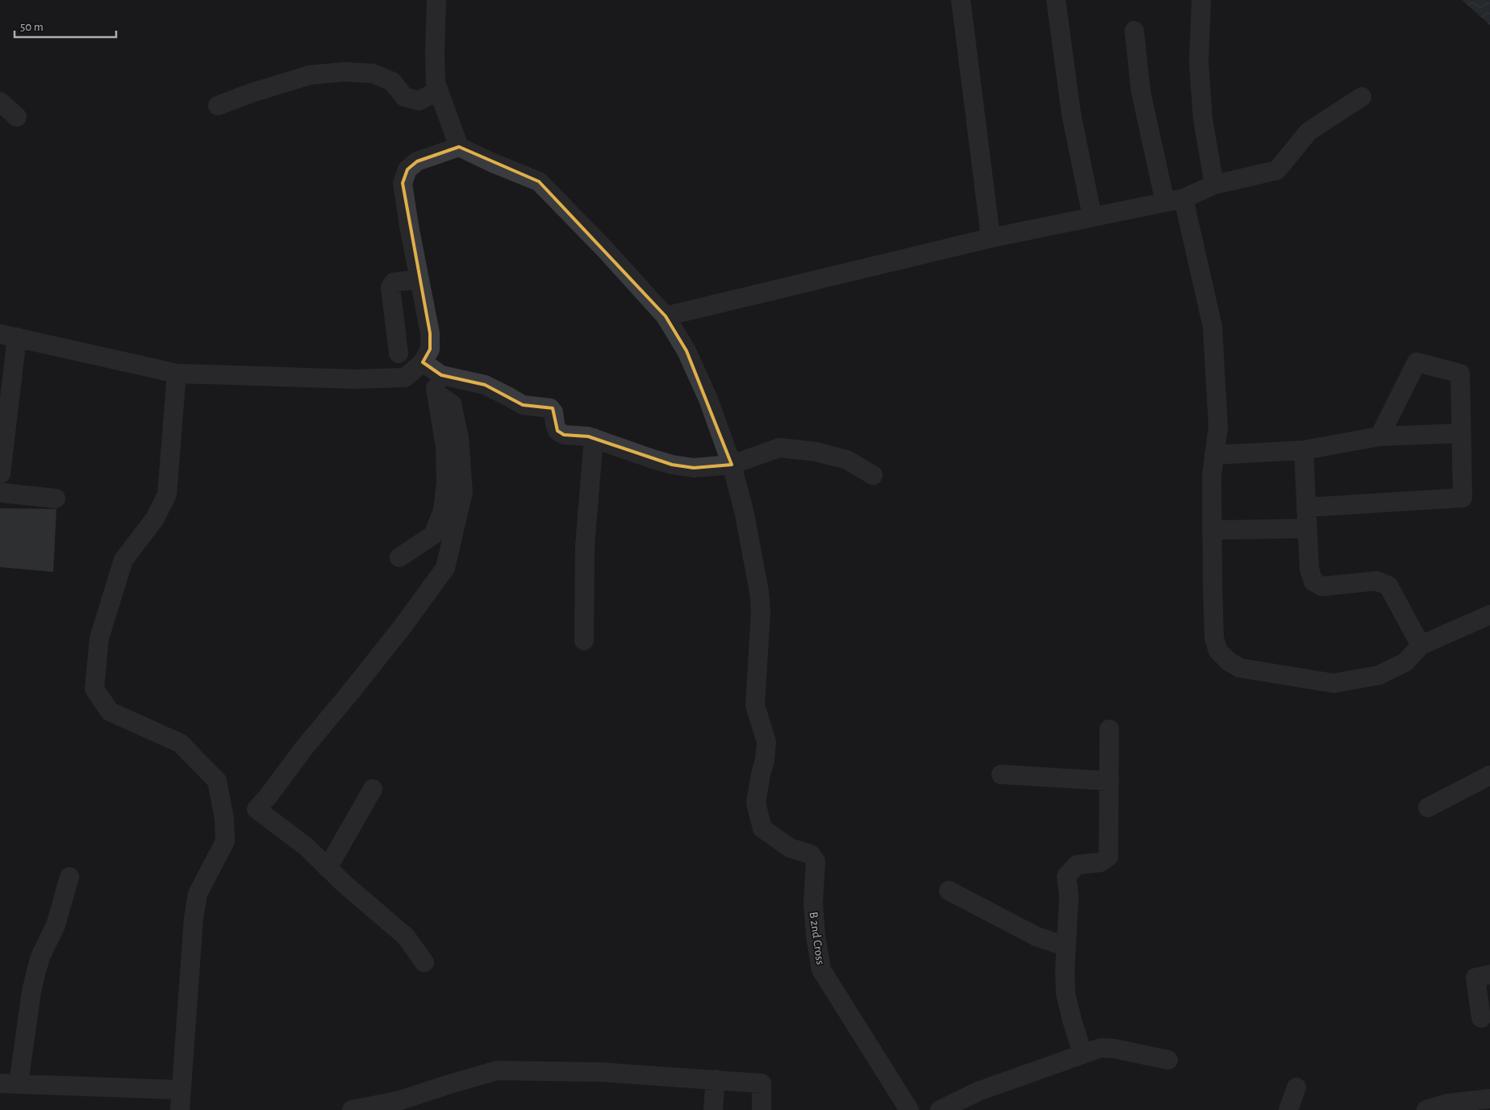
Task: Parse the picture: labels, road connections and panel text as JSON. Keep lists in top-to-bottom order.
{
  "streets": {
    "street": ["B 2nd Cross"]
  },
  "scale_bar": "50 m"
}
